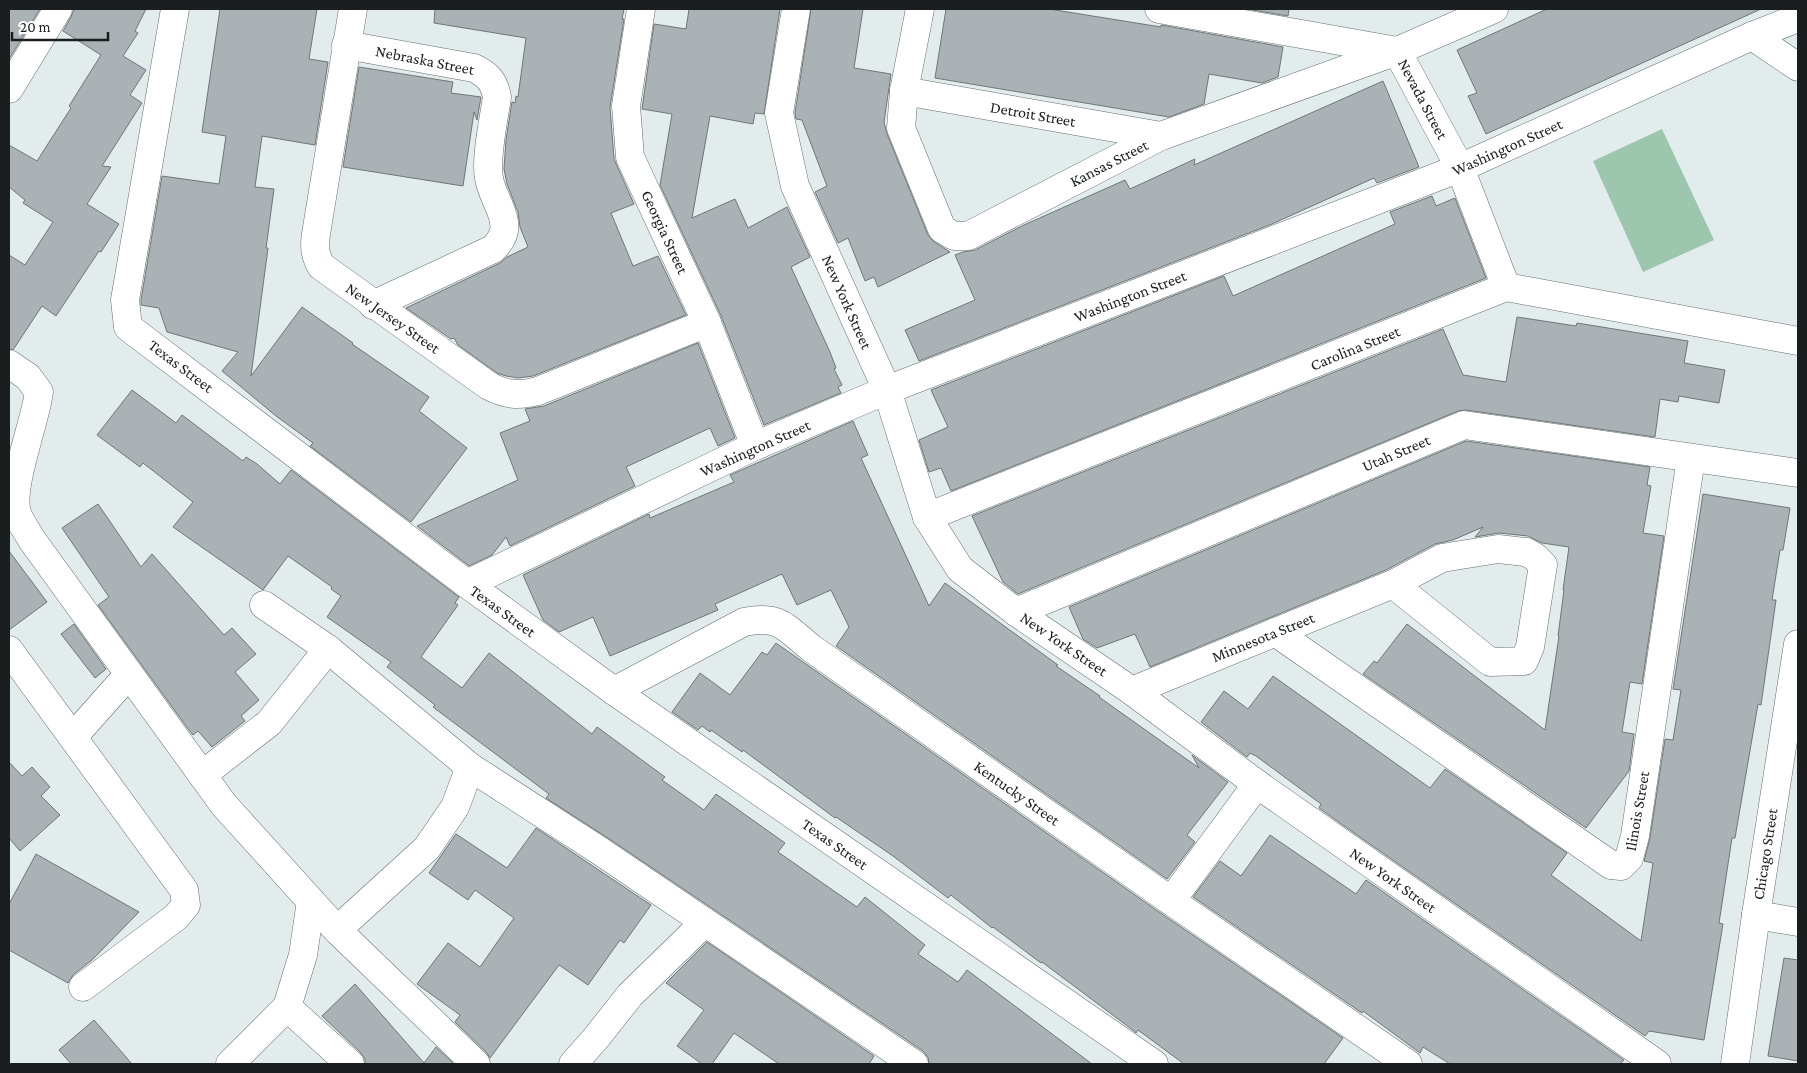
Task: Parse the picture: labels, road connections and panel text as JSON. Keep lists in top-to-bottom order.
{
  "streets": {
    "street": [
      "Nebraska Street",
      "Nevada Street",
      "Detroit Street",
      "Washington Street",
      "Kansas Street",
      "Georgia Street",
      "New York Street",
      "New Jersey Street",
      "Carolina Street",
      "Texas Street",
      "Utah Street",
      "Minnesota Street",
      "Kentucky Street",
      "Ilinois Street",
      "Chicago Street"
    ]
  },
  "crossings": [
    ["Nebraska Street", "New Jersey Street"],
    ["Nevada Street", "Washington Street"],
    ["Nevada Street", "Kansas Street"],
    ["Nevada Street", "Carolina Street"],
    ["Detroit Street", "Kansas Street"],
    ["Washington Street", "Georgia Street"],
    ["Washington Street", "New York Street"],
    ["Washington Street", "Texas Street"],
    ["Georgia Street", "New Jersey Street"],
    ["New York Street", "Carolina Street"],
    ["New York Street", "Utah Street"],
    ["New York Street", "Minnesota Street"],
    ["Texas Street", "Kentucky Street"],
    ["Utah Street", "Ilinois Street"],
    ["Minnesota Street", "Ilinois Street"]
  ],
  "scale_bar": "20 m"
}
